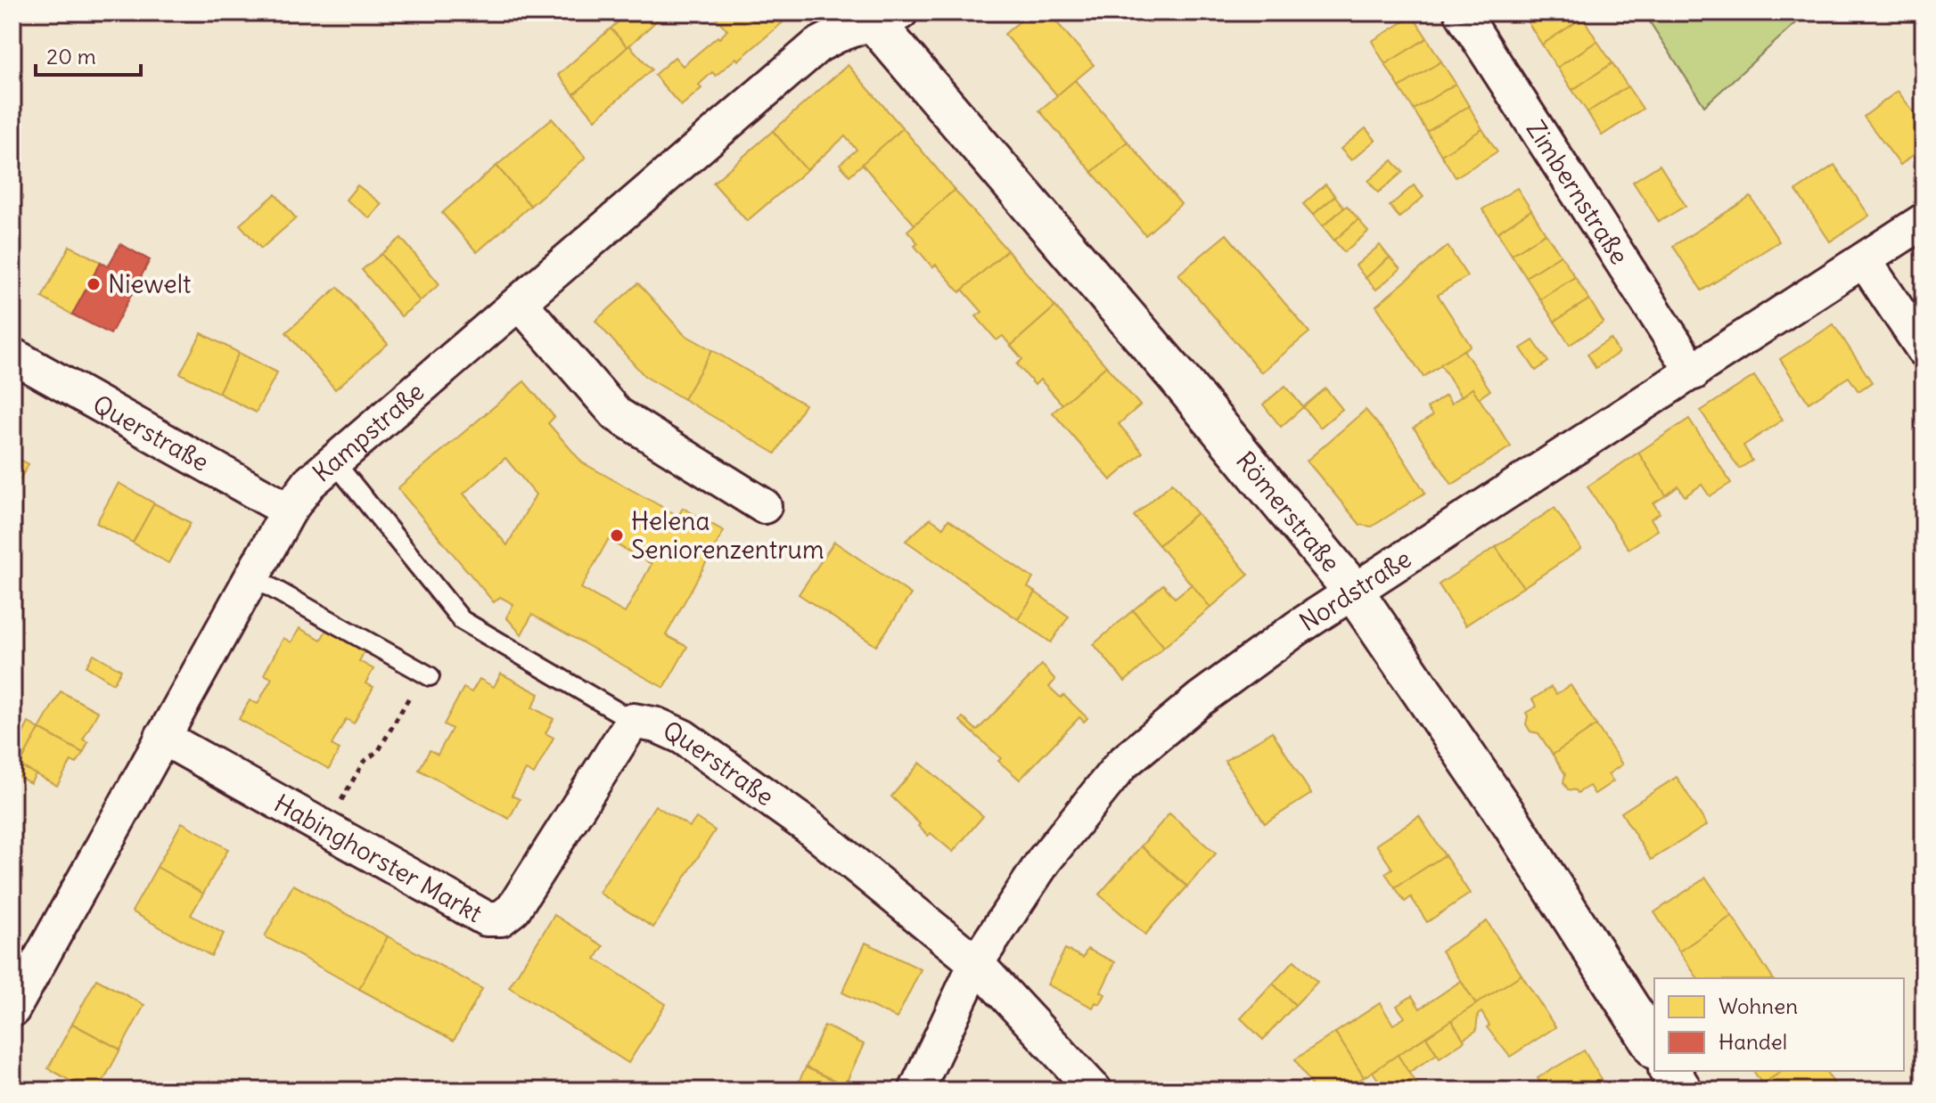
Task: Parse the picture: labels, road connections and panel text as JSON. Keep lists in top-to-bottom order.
{
  "streets": {
    "main road": ["Römerstraße"],
    "street": [
      "Zimbernstraße",
      "Querstraße",
      "Kampstraße",
      "Nordstraße",
      "Habinghorster Markt"
    ]
  },
  "crossings": [
    ["Zimbernstraße", "Nordstraße"],
    ["Querstraße", "Kampstraße"],
    ["Querstraße", "Nordstraße"],
    ["Querstraße", "Habinghorster Markt"],
    ["Kampstraße", "Römerstraße"],
    ["Kampstraße", "Habinghorster Markt"],
    ["Römerstraße", "Nordstraße"]
  ],
  "places": ["Niewelt", "Helena Seniorenzentrum"],
  "legend": ["Wohnen", "Handel"],
  "scale_bar": "20 m"
}
